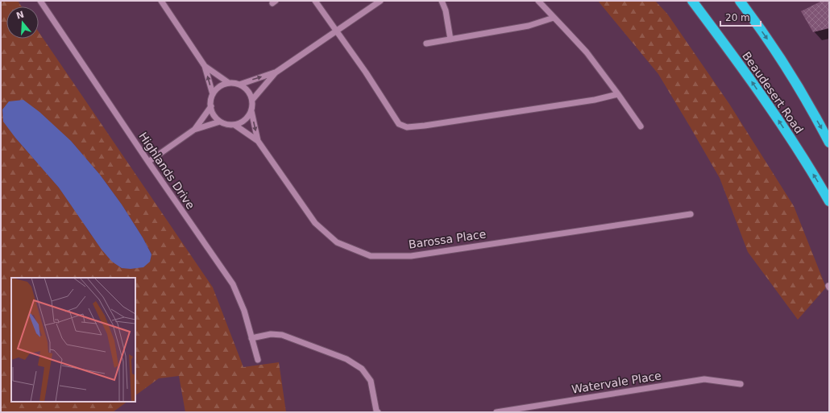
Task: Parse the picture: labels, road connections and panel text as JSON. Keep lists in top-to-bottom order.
{
  "streets": {
    "highway": ["Beaudesert Road"],
    "street": ["Highlands Drive", "Barossa Place", "Watervale Place"]
  },
  "scale_bar": "20 m",
  "north": "top"
}
